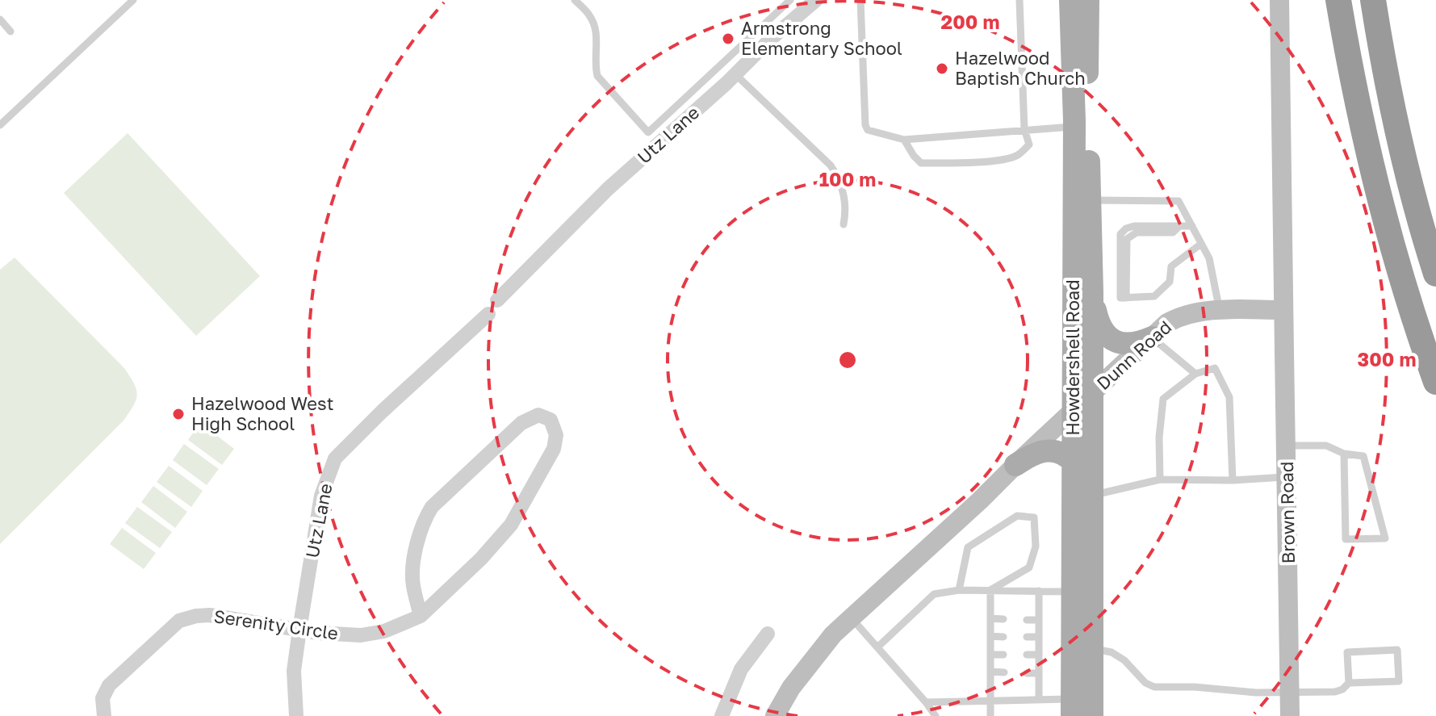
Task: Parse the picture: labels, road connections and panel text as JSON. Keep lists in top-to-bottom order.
{
  "streets": {
    "main road": ["Howdershell Road"],
    "street": [
      "Utz Lane",
      "Dunn Road",
      "Brown Road",
      "Serenity Circle"
    ]
  },
  "crossings": [
    ["Utz Lane", "Serenity Circle"],
    ["Dunn Road", "Howdershell Road"],
    ["Dunn Road", "Brown Road"]
  ],
  "places": ["Armstrong Elementary School", "Hazelwood Baptish Church", "Hazelwood West High School"],
  "rings": ["200 m", "100 m", "300 m"]
}
